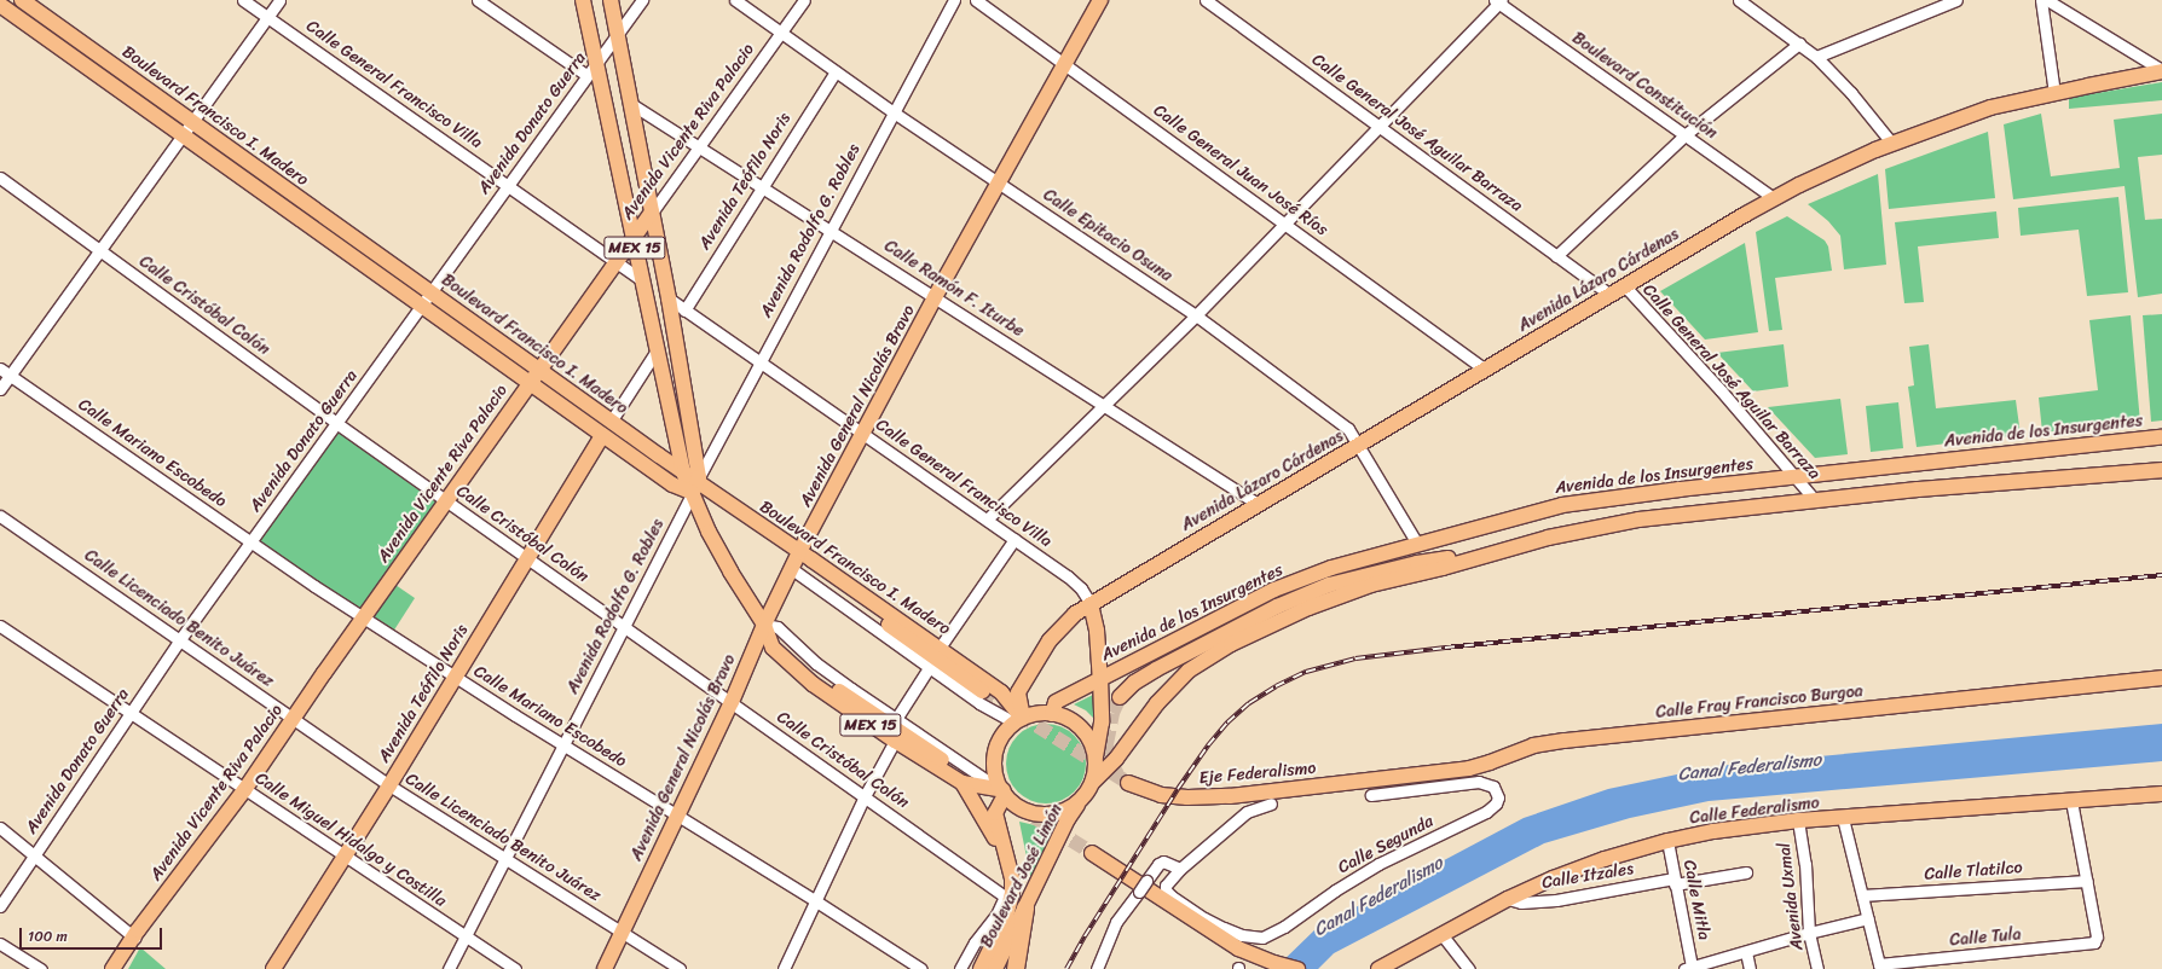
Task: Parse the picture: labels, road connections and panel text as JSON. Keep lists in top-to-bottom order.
{
  "streets": {
    "main road": [
      "Boulevard Francisco I. Madero",
      "Avenida Vicente Riva Palacio",
      "Avenida Teófilo Noris",
      "MEX 15",
      "Avenida Lázaro Cárdenas",
      "Avenida General Nicolás Bravo",
      "Avenida de los Insurgentes",
      "Calle Fray Francisco Burgoa",
      "Eje Federalismo",
      "Calle Federalismo",
      "Boulevard José Limón"
    ],
    "street": [
      "Calle General Francisco Villa",
      "Boulevard Constitución",
      "Avenida Donato Guerra",
      "Calle General José Aguilar Barraza",
      "Calle General Juan José Ríos",
      "Avenida Rodolfo G. Robles",
      "Calle Epitacio Osuna",
      "Calle Ramón F. Iturbe",
      "Calle Cristóbal Colón",
      "Calle Mariano Escobedo",
      "Calle Licenciado Benito Juárez",
      "Calle Miguel Hidalgo y Costilla",
      "Calle Segunda",
      "Calle Tlatilco",
      "Calle Itzales",
      "Avenida Uxmal",
      "Calle Mitla",
      "Calle Tula"
    ]
  },
  "crossings": [
    ["Calle General Francisco Villa", "Avenida Donato Guerra"],
    ["Calle General Francisco Villa", "Avenida Vicente Riva Palacio"],
    ["Calle General Francisco Villa", "Avenida Teófilo Noris"],
    ["Calle General Francisco Villa", "Avenida Rodolfo G. Robles"],
    ["Calle General Francisco Villa", "MEX 15"],
    ["Calle General Francisco Villa", "Avenida Lázaro Cárdenas"],
    ["Calle General Francisco Villa", "Avenida General Nicolás Bravo"],
    ["Boulevard Constitución", "Avenida Lázaro Cárdenas"],
    ["Boulevard Francisco I. Madero", "Avenida Donato Guerra"],
    ["Boulevard Francisco I. Madero", "Avenida Vicente Riva Palacio"],
    ["Boulevard Francisco I. Madero", "Avenida Teófilo Noris"],
    ["Boulevard Francisco I. Madero", "Avenida Rodolfo G. Robles"],
    ["Boulevard Francisco I. Madero", "MEX 15"],
    ["Boulevard Francisco I. Madero", "Avenida Lázaro Cárdenas"],
    ["Boulevard Francisco I. Madero", "Avenida General Nicolás Bravo"],
    ["Boulevard Francisco I. Madero", "Avenida de los Insurgentes"],
    ["Boulevard Francisco I. Madero", "Boulevard José Limón"],
    ["Avenida Donato Guerra", "MEX 15"],
    ["Avenida Donato Guerra", "Calle Cristóbal Colón"],
    ["Avenida Donato Guerra", "Calle Mariano Escobedo"],
    ["Avenida Donato Guerra", "Calle Licenciado Benito Juárez"],
    ["Avenida Donato Guerra", "Calle Miguel Hidalgo y Costilla"],
    ["Avenida Vicente Riva Palacio", "Calle Epitacio Osuna"],
    ["Avenida Vicente Riva Palacio", "MEX 15"],
    ["Avenida Vicente Riva Palacio", "Calle Ramón F. Iturbe"],
    ["Avenida Vicente Riva Palacio", "Calle Cristóbal Colón"],
    ["Avenida Vicente Riva Palacio", "Calle Mariano Escobedo"],
    ["Avenida Vicente Riva Palacio", "Calle Licenciado Benito Juárez"],
    ["Avenida Vicente Riva Palacio", "Calle Miguel Hidalgo y Costilla"],
    ["Calle General José Aguilar Barraza", "Avenida Lázaro Cárdenas"],
    ["Calle General José Aguilar Barraza", "Avenida de los Insurgentes"],
    ["Calle General Juan José Ríos", "Avenida Lázaro Cárdenas"],
    ["Calle General Juan José Ríos", "Avenida General Nicolás Bravo"],
    ["Avenida Teófilo Noris", "Calle Epitacio Osuna"],
    ["Avenida Teófilo Noris", "Calle Ramón F. Iturbe"],
    ["Avenida Teófilo Noris", "Calle Cristóbal Colón"],
    ["Avenida Teófilo Noris", "Calle Mariano Escobedo"],
    ["Avenida Teófilo Noris", "Calle Licenciado Benito Juárez"],
    ["Avenida Teófilo Noris", "Calle Miguel Hidalgo y Costilla"],
    ["Avenida Rodolfo G. Robles", "Calle Epitacio Osuna"],
    ["Avenida Rodolfo G. Robles", "MEX 15"],
    ["Avenida Rodolfo G. Robles", "Calle Ramón F. Iturbe"],
    ["Avenida Rodolfo G. Robles", "Calle Cristóbal Colón"],
    ["Avenida Rodolfo G. Robles", "Calle Mariano Escobedo"],
    ["Avenida Rodolfo G. Robles", "Calle Licenciado Benito Juárez"],
    ["Avenida Rodolfo G. Robles", "Calle Miguel Hidalgo y Costilla"],
    ["Calle Epitacio Osuna", "Avenida Lázaro Cárdenas"],
    ["Calle Epitacio Osuna", "Avenida General Nicolás Bravo"],
    ["Calle Epitacio Osuna", "Avenida de los Insurgentes"],
    ["MEX 15", "Avenida Lázaro Cárdenas"],
    ["MEX 15", "Calle Ramón F. Iturbe"],
    ["MEX 15", "Avenida General Nicolás Bravo"],
    ["MEX 15", "Avenida de los Insurgentes"],
    ["MEX 15", "Boulevard José Limón"],
    ["Avenida Lázaro Cárdenas", "Calle Ramón F. Iturbe"],
    ["Avenida Lázaro Cárdenas", "Avenida de los Insurgentes"],
    ["Avenida Lázaro Cárdenas", "Boulevard José Limón"],
    ["Calle Ramón F. Iturbe", "Avenida General Nicolás Bravo"],
    ["Calle Cristóbal Colón", "Avenida General Nicolás Bravo"],
    ["Calle Cristóbal Colón", "Boulevard José Limón"],
    ["Avenida General Nicolás Bravo", "Calle Mariano Escobedo"],
    ["Avenida General Nicolás Bravo", "Calle Licenciado Benito Juárez"],
    ["Avenida de los Insurgentes", "Boulevard José Limón"],
    ["Calle Fray Francisco Burgoa", "Eje Federalismo"],
    ["Calle Federalismo", "Calle Itzales"],
    ["Calle Federalismo", "Avenida Uxmal"],
    ["Calle Federalismo", "Calle Mitla"],
    ["Calle Tlatilco", "Calle Tula"],
    ["Calle Itzales", "Calle Mitla"]
  ],
  "water": ["Canal Federalismo"],
  "scale_bar": "100 m"
}
